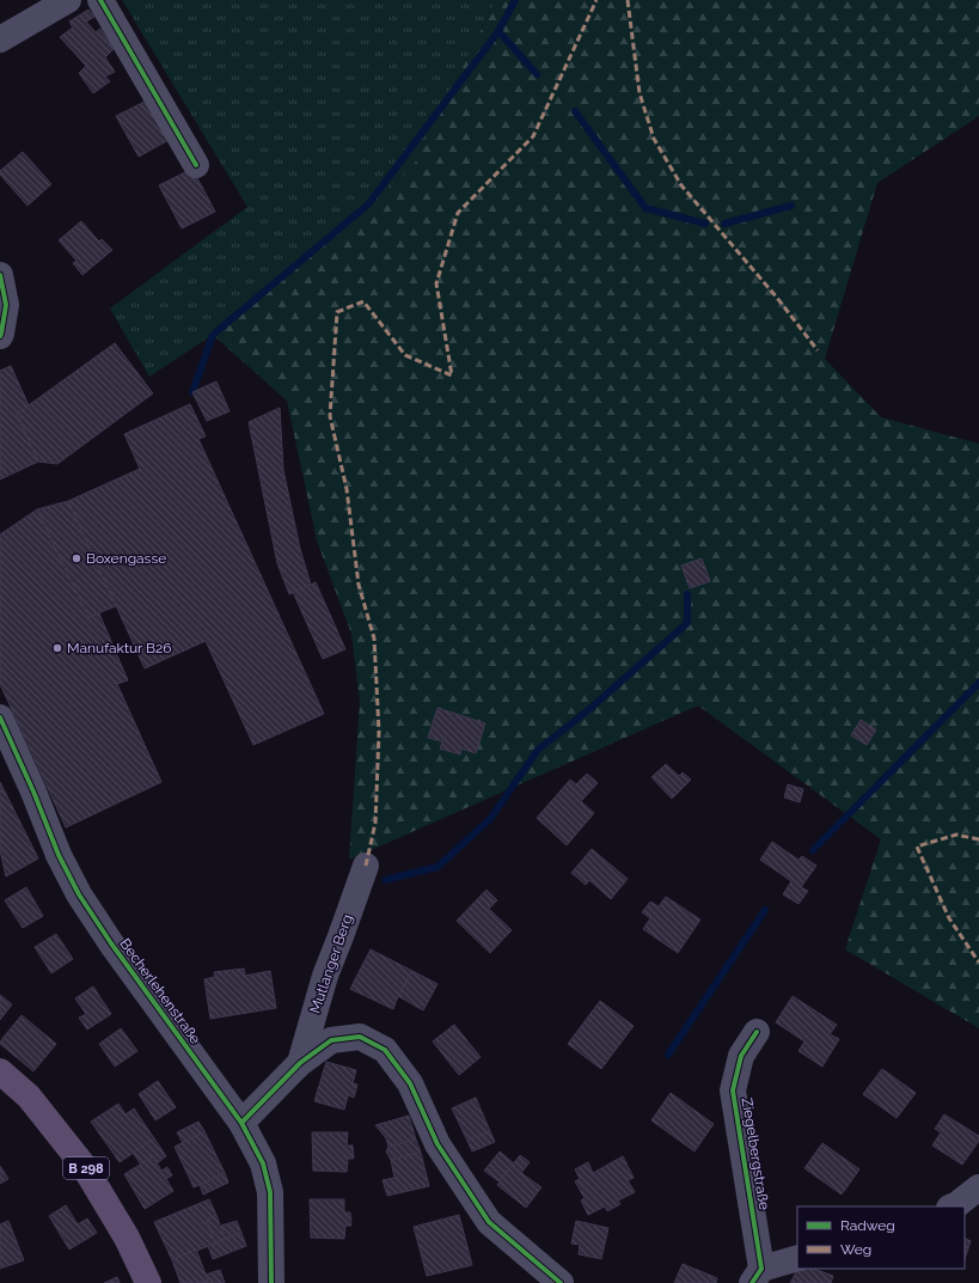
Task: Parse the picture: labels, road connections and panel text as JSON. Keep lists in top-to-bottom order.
{
  "streets": {
    "main road": ["B 298"],
    "street": ["Mutlanger Berg", "Becherlehenstraße", "Ziegelbergstraße"]
  },
  "places": ["Boxengasse", "Manufaktur B26"],
  "legend": ["Radweg", "Weg"]
}
